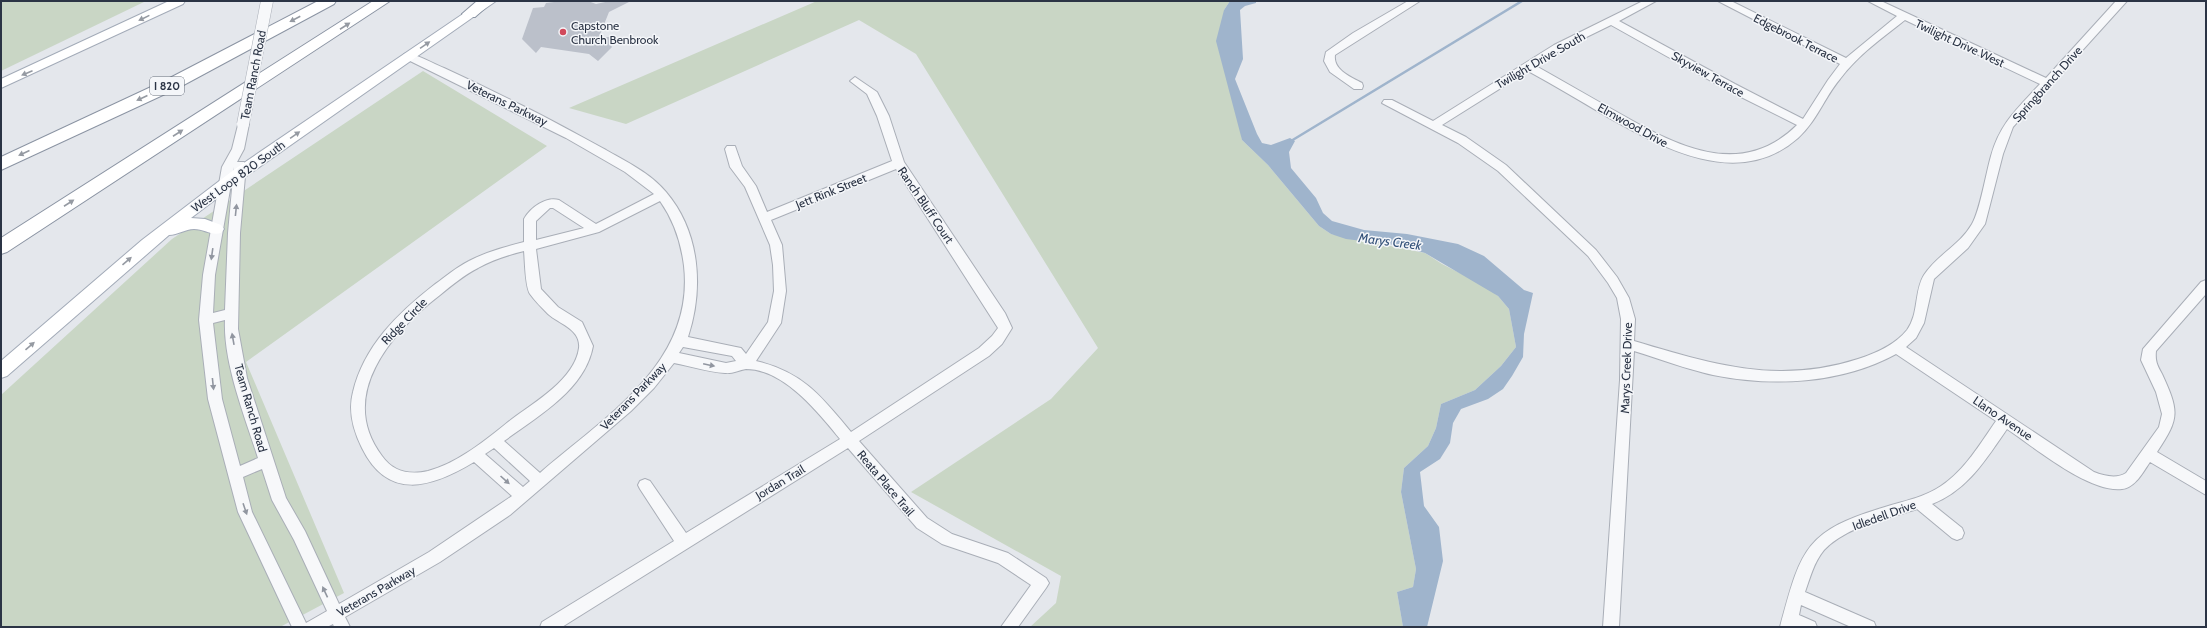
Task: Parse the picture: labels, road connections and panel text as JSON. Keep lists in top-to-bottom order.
{
  "streets": {
    "highway": ["I 820"],
    "main road": ["West Loop 820 South"],
    "street": [
      "Edgebrook Terrace",
      "Twilight Drive West",
      "Twilight Drive South",
      "Skyview Terrace",
      "Team Ranch Road",
      "Springbranch Drive",
      "Veterans Parkway",
      "Elmwood Drive",
      "Jett Rink Street",
      "Ranch Bluff Court",
      "Ridge Circle",
      "Marys Creek Drive",
      "Llano Avenue",
      "Jordan Trail",
      "Reata Place Trail",
      "Idledell Drive"
    ]
  },
  "crossings": [
    ["Edgebrook Terrace", "Elmwood Drive"],
    ["Twilight Drive West", "Springbranch Drive"],
    ["Twilight Drive West", "Elmwood Drive"],
    ["Twilight Drive South", "Skyview Terrace"],
    ["Twilight Drive South", "Elmwood Drive"],
    ["Twilight Drive South", "Marys Creek Drive"],
    ["Skyview Terrace", "Elmwood Drive"],
    ["Team Ranch Road", "Veterans Parkway"],
    ["Team Ranch Road", "West Loop 820 South"],
    ["Springbranch Drive", "Marys Creek Drive"],
    ["Springbranch Drive", "Llano Avenue"],
    ["Veterans Parkway", "West Loop 820 South"],
    ["Veterans Parkway", "Ridge Circle"],
    ["Veterans Parkway", "Reata Place Trail"],
    ["Jett Rink Street", "Ranch Bluff Court"],
    ["Ranch Bluff Court", "Jordan Trail"],
    ["Llano Avenue", "Idledell Drive"],
    ["Jordan Trail", "Reata Place Trail"]
  ],
  "one_way": ["West Loop 820 South"],
  "water": ["Marys Creek"],
  "places": ["Capstone Church Benbrook"]
}
